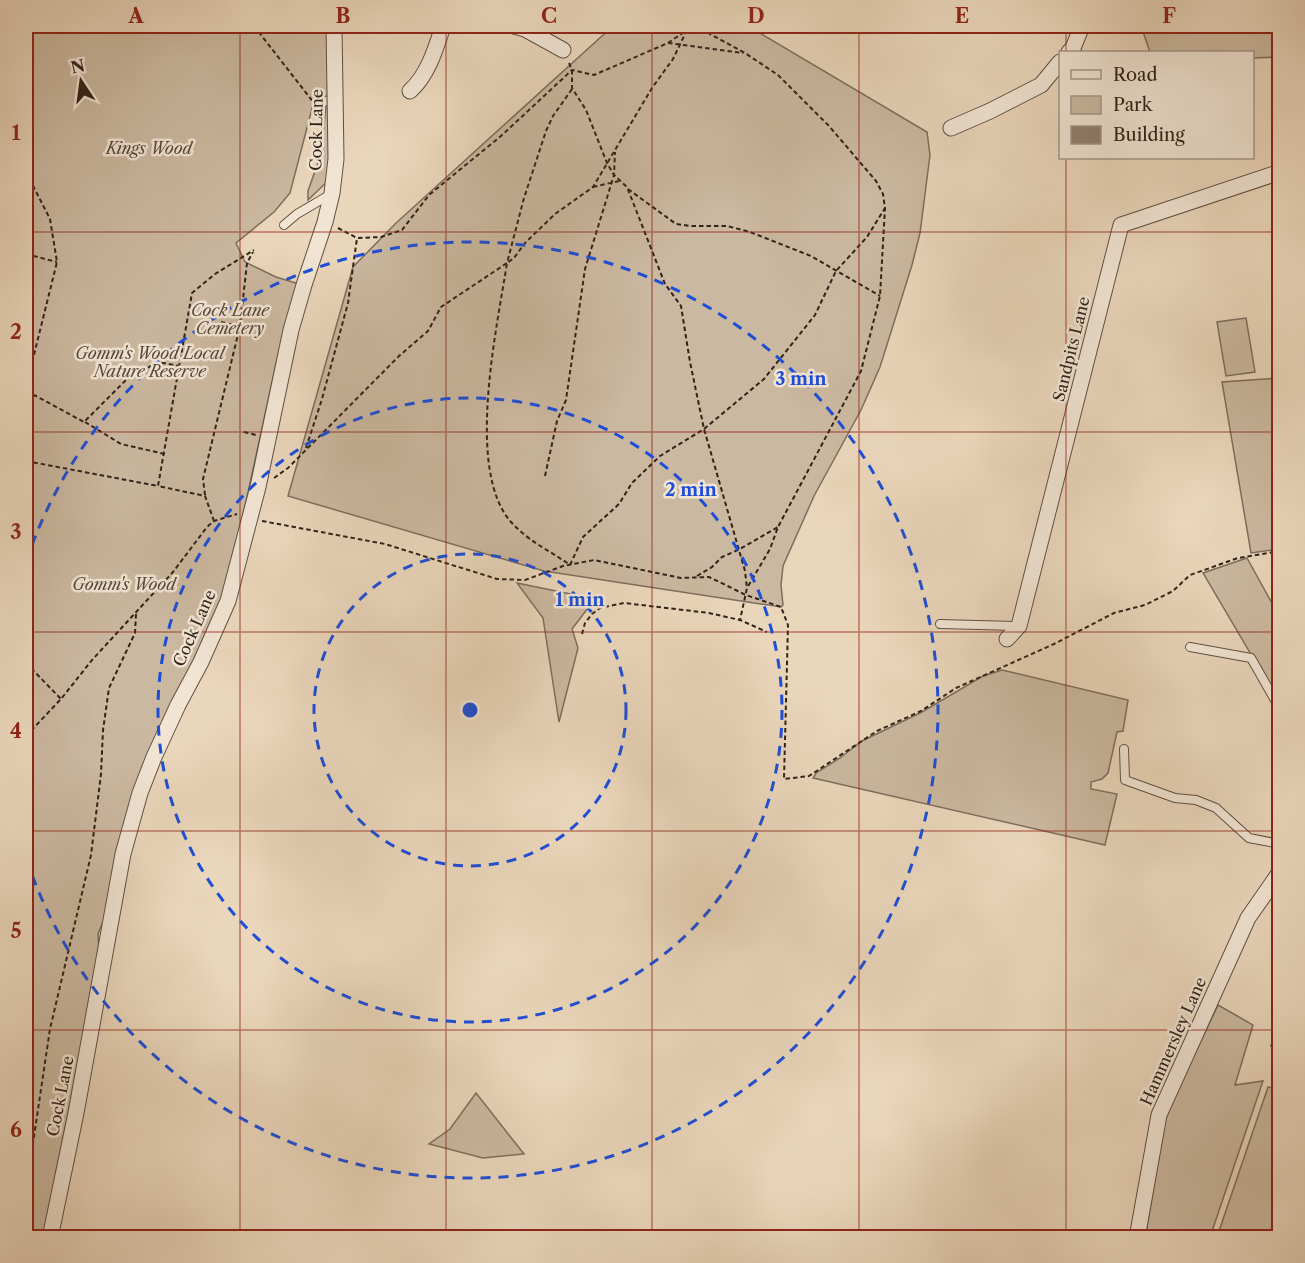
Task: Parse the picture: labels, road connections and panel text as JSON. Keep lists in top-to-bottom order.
{
  "streets": {
    "street": ["Cock Lane", "Sandpits Lane", "Hammersley Lane"]
  },
  "parks": [
    "Kings Wood",
    "Cock Lane Cemetery",
    "Gomm's Wood Local Nature Reserve",
    "Gomm's Wood"
  ],
  "legend": ["Road", "Park", "Building"],
  "north": "top",
  "grid": {
    "columns": [
      "A",
      "B",
      "C",
      "D",
      "E",
      "F"
    ],
    "rows": [
      "1",
      "2",
      "3",
      "4",
      "5",
      "6"
    ]
  },
  "rings": ["3 min", "2 min", "1 min"]
}
